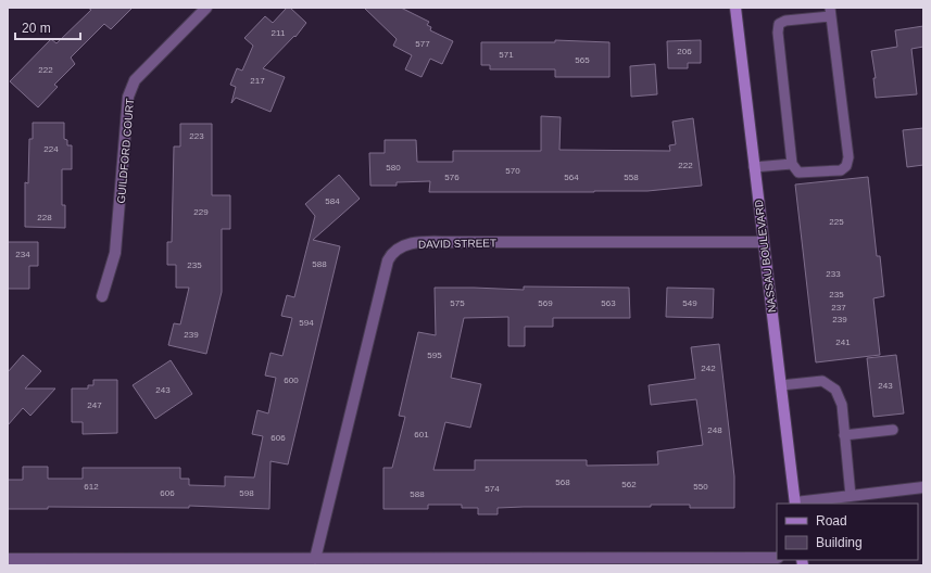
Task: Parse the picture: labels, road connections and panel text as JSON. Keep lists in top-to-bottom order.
{
  "streets": {
    "main road": ["NASSAU BOULEVARD"],
    "street": ["GUILDFORD COURT", "DAVID STREET"]
  },
  "crossings": [
    ["DAVID STREET", "NASSAU BOULEVARD"]
  ],
  "house_numbers": [
    "211",
    "577",
    "206",
    "571",
    "565",
    "222",
    "217",
    "223",
    "224",
    "222",
    "580",
    "570",
    "576",
    "564",
    "558",
    "584",
    "229",
    "228",
    "225",
    "234",
    "588",
    "235",
    "233",
    "235",
    "575",
    "569",
    "563",
    "549",
    "237",
    "239",
    "594",
    "239",
    "241",
    "595",
    "242",
    "600",
    "243",
    "243",
    "247",
    "248",
    "601",
    "606",
    "568",
    "562",
    "612",
    "550",
    "574",
    "606",
    "598",
    "588"
  ],
  "legend": ["Road", "Building"],
  "scale_bar": "20 m"
}
